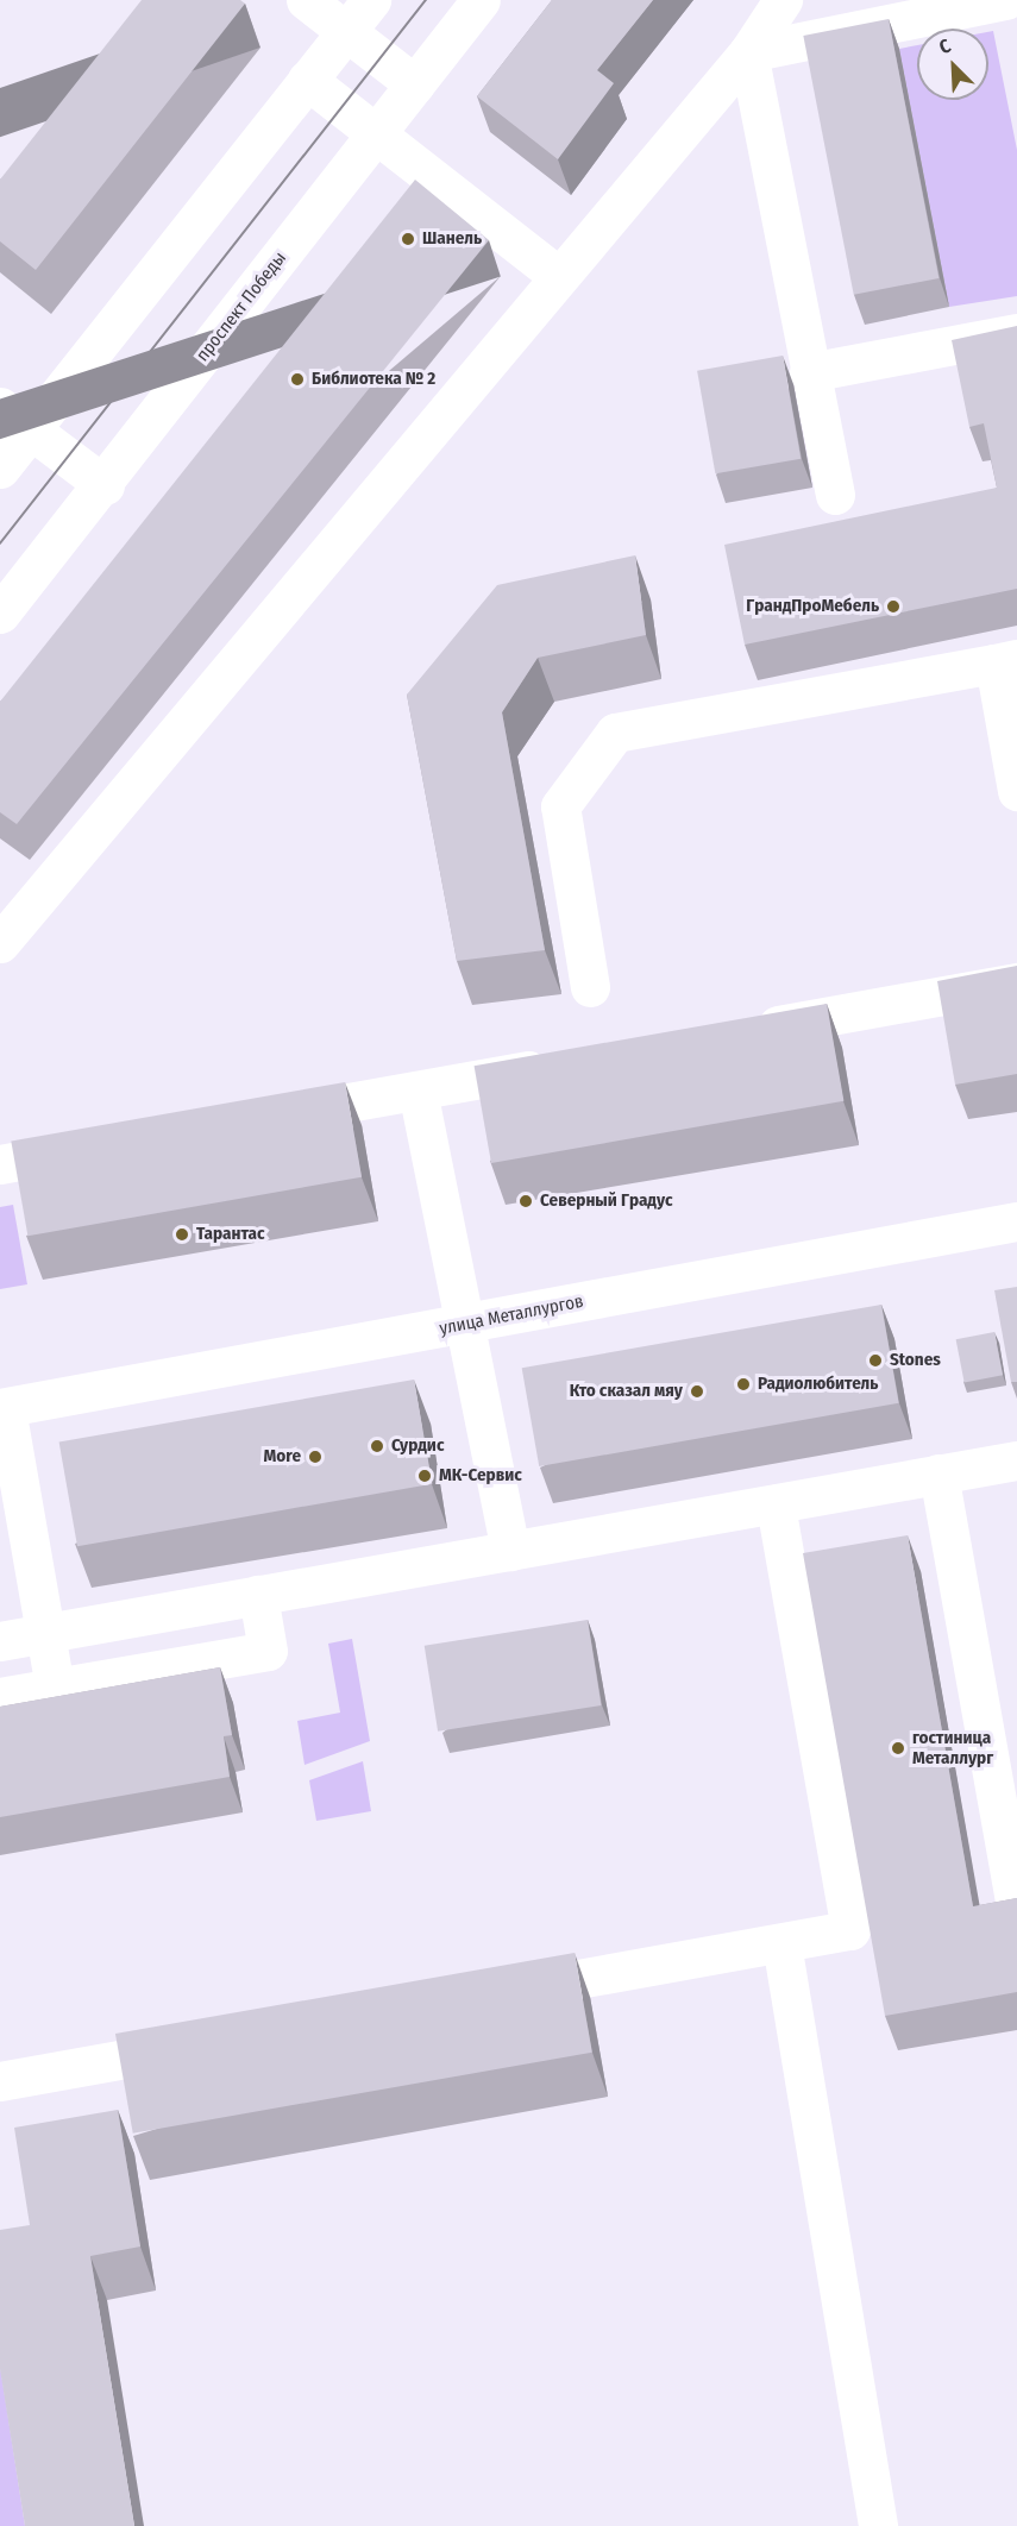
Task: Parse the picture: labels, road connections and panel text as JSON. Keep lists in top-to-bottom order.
{
  "streets": {
    "street": ["проспект Победы", "улица Металлургов"]
  },
  "places": [
    "Шанель",
    "Библиотека № 2",
    "ГрандПроМебель",
    "Северный Градус",
    "Тарантас",
    "Stones",
    "Радиолюбитель",
    "Кто сказал мяу",
    "Сурдис",
    "More",
    "МК-Сервис",
    "гостиница Металлург"
  ],
  "north": "top left"
}
